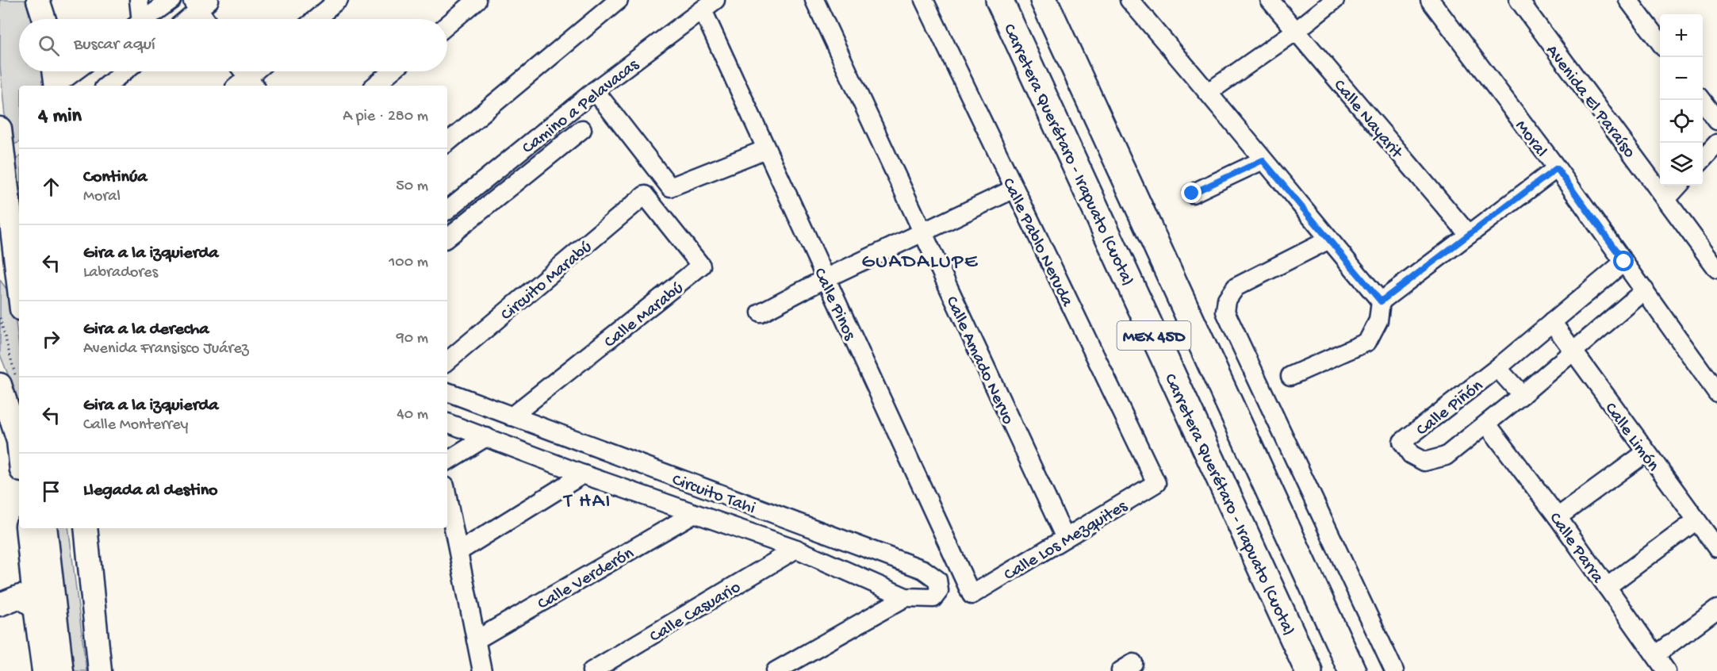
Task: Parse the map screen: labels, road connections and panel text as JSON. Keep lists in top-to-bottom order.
{
  "streets": {
    "highway": ["Carretera Querétaro - Irapuato (Cuota)", "MEX 45D"],
    "street": [
      "Avenida El Paraíso",
      "Camino a Pelavacas",
      "Calle Nayarit",
      "Moral",
      "Calle Pablo Neruda",
      "Circuito Marabú",
      "Calle Pinos",
      "Calle Marabú",
      "Calle Amado Nervo",
      "Calle Piñón",
      "Calle Limón",
      "Circuito Tahi",
      "Calle Los Mezquites",
      "Calle Parra",
      "Calle Verderón",
      "Calle Casuario"
    ]
  },
  "crossings": [
    ["Camino a Pelavacas", "Calle Pinos"],
    ["Moral", "Calle Piñón"],
    ["Calle Pablo Neruda", "Calle Los Mezquites"],
    ["Circuito Marabú", "Calle Marabú"],
    ["Calle Pinos", "Calle Los Mezquites"],
    ["Calle Marabú", "Circuito Tahi"],
    ["Calle Amado Nervo", "Calle Los Mezquites"],
    ["Calle Piñón", "Calle Limón"],
    ["Calle Piñón", "Calle Parra"],
    ["Circuito Tahi", "Calle Verderón"],
    ["Circuito Tahi", "Calle Casuario"]
  ],
  "districts": ["GUADALUPE", "T HAI"],
  "page": {
    "map_buttons": ["+", "−"],
    "search": "Buscar aquí",
    "heading": ["4 min", "A pie · 280 m"],
    "list": [
      ["Continúa", "Moral", "50 m"],
      ["Gira a la izquierda", "Labradores", "100 m"],
      ["Gira a la derecha", "Avenida Fransisco Juárez", "90 m"],
      ["Gira a la izquierda", "Calle Monterrey", "40 m"],
      "Llegada al destino"
    ]
  }
}
